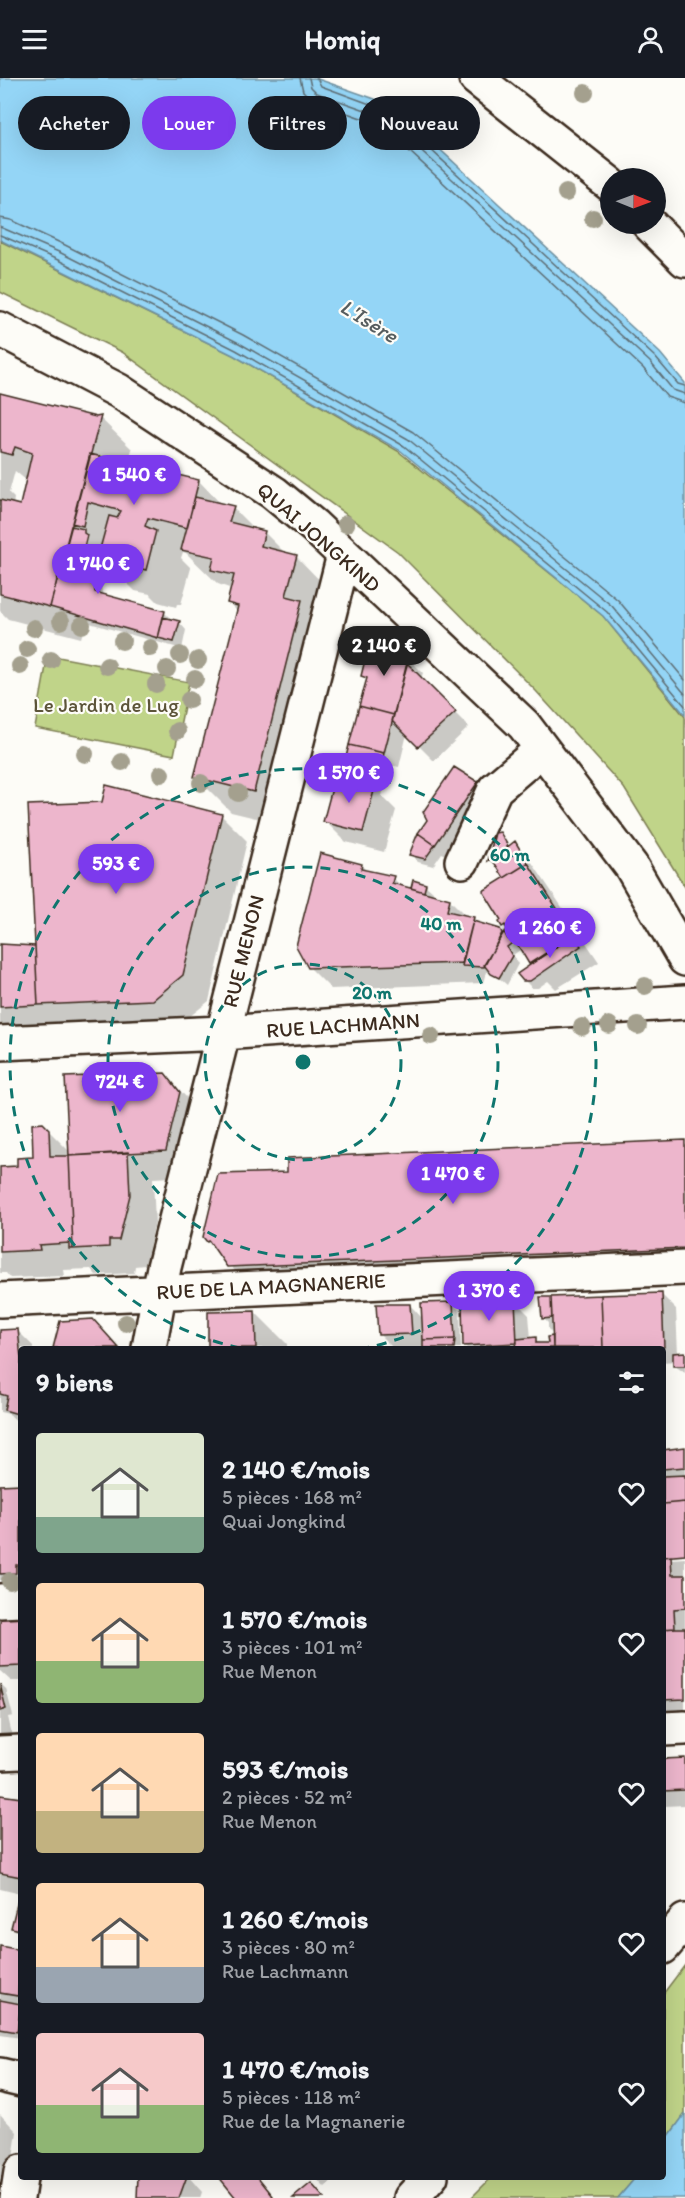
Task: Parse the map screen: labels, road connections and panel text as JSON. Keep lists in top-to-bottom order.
{
  "streets": {
    "street": [
      "QUAI JONGKIND",
      "RUE MENON",
      "RUE LACHMANN",
      "RUE DE LA MAGNANERIE"
    ]
  },
  "crossings": [
    ["QUAI JONGKIND", "RUE MENON"],
    ["RUE MENON", "RUE LACHMANN"],
    ["RUE MENON", "RUE DE LA MAGNANERIE"]
  ],
  "water": ["L'Isère"],
  "parks": ["Le Jardin de Lug"],
  "north": "right",
  "page": {
    "header": "Homiq",
    "chip": [
      "Acheter",
      "Louer",
      "Filtres",
      "Nouveau"
    ],
    "price": [
      "1 540 €",
      "1 740 €",
      "2 140 €",
      "1 570 €",
      "593 €",
      "1 260 €",
      "724 €",
      "1 470 €",
      "1 370 €"
    ],
    "heading": "9 biens",
    "list": [
      {
        "name": "2 140 €/mois",
        "note": "5 pièces · 168 m² · Quai Jongkind"
      },
      {
        "name": "1 570 €/mois",
        "note": "3 pièces · 101 m² · Rue Menon"
      },
      {
        "name": "593 €/mois",
        "note": "2 pièces · 52 m² · Rue Menon"
      },
      {
        "name": "1 260 €/mois",
        "note": "3 pièces · 80 m² · Rue Lachmann"
      },
      {
        "name": "1 470 €/mois",
        "note": "5 pièces · 118 m² · Rue de la Magnanerie"
      }
    ]
  },
  "rings": ["60 m", "40 m", "20 m"]
}
